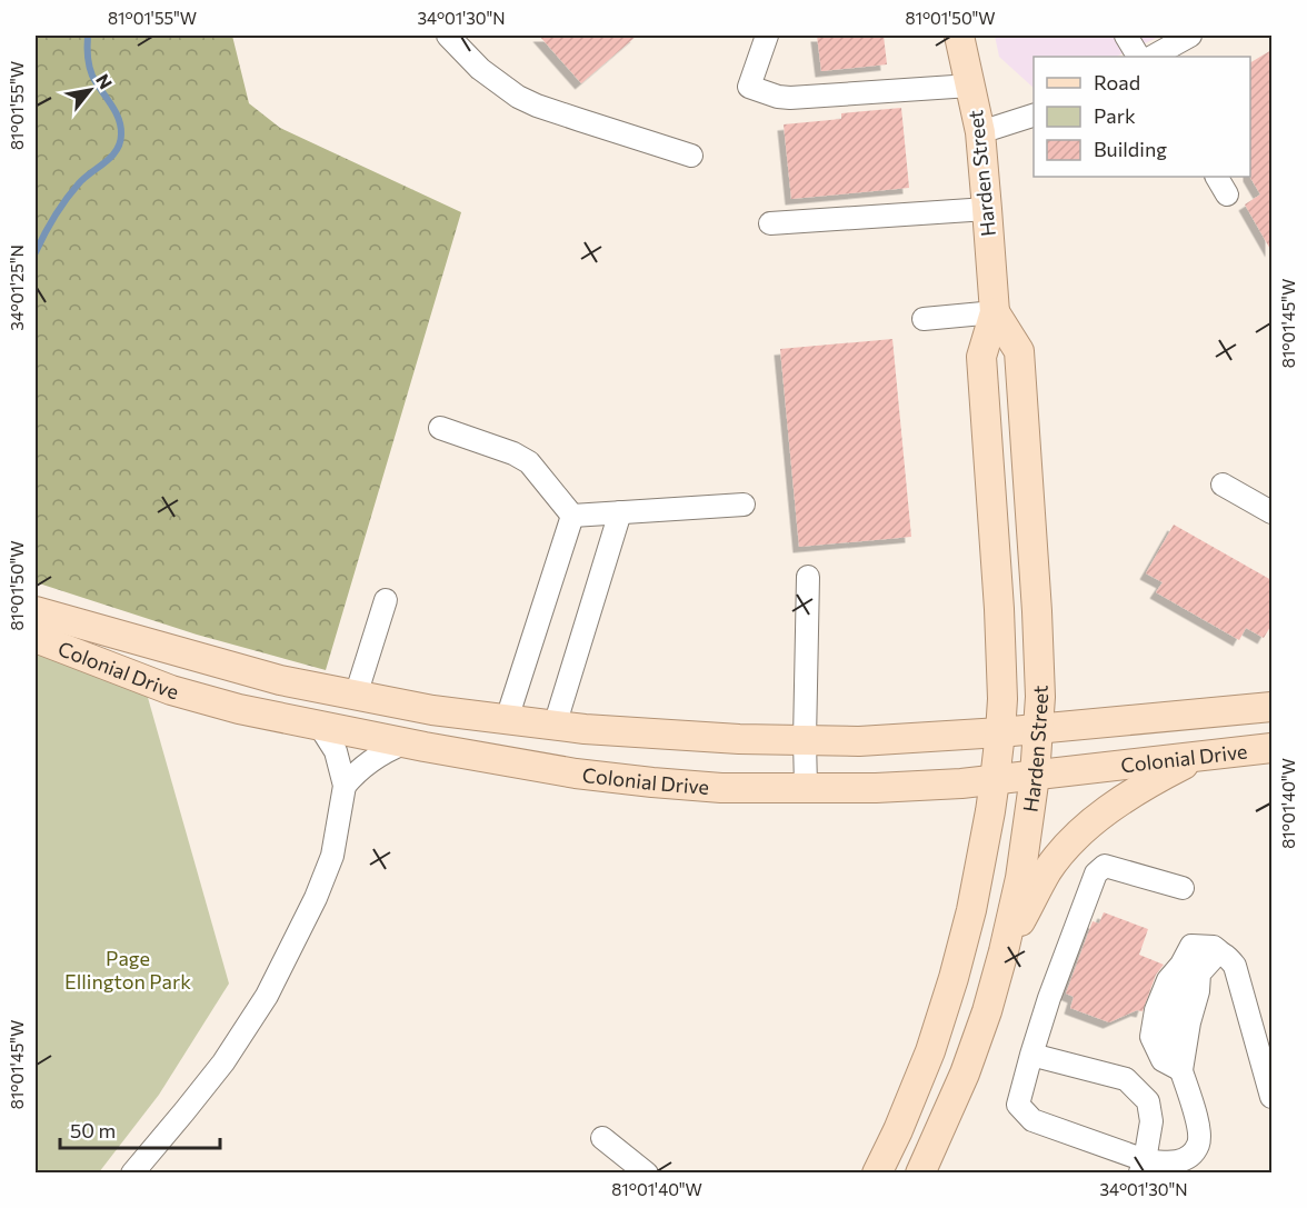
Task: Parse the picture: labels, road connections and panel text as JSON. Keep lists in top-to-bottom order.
{
  "streets": {
    "main road": ["Harden Street", "Colonial Drive"]
  },
  "crossings": [
    ["Harden Street", "Colonial Drive"]
  ],
  "parks": ["Page Ellington Park"],
  "legend": ["Road", "Park", "Building"],
  "scale_bar": "50 m",
  "north": "top right",
  "coordinates": [
    "81°01'55\"W",
    "34°01'30\"N",
    "81°01'50\"W",
    "34°01'25\"N",
    "81°01'45\"W",
    "81°01'40\"W"
  ]
}
